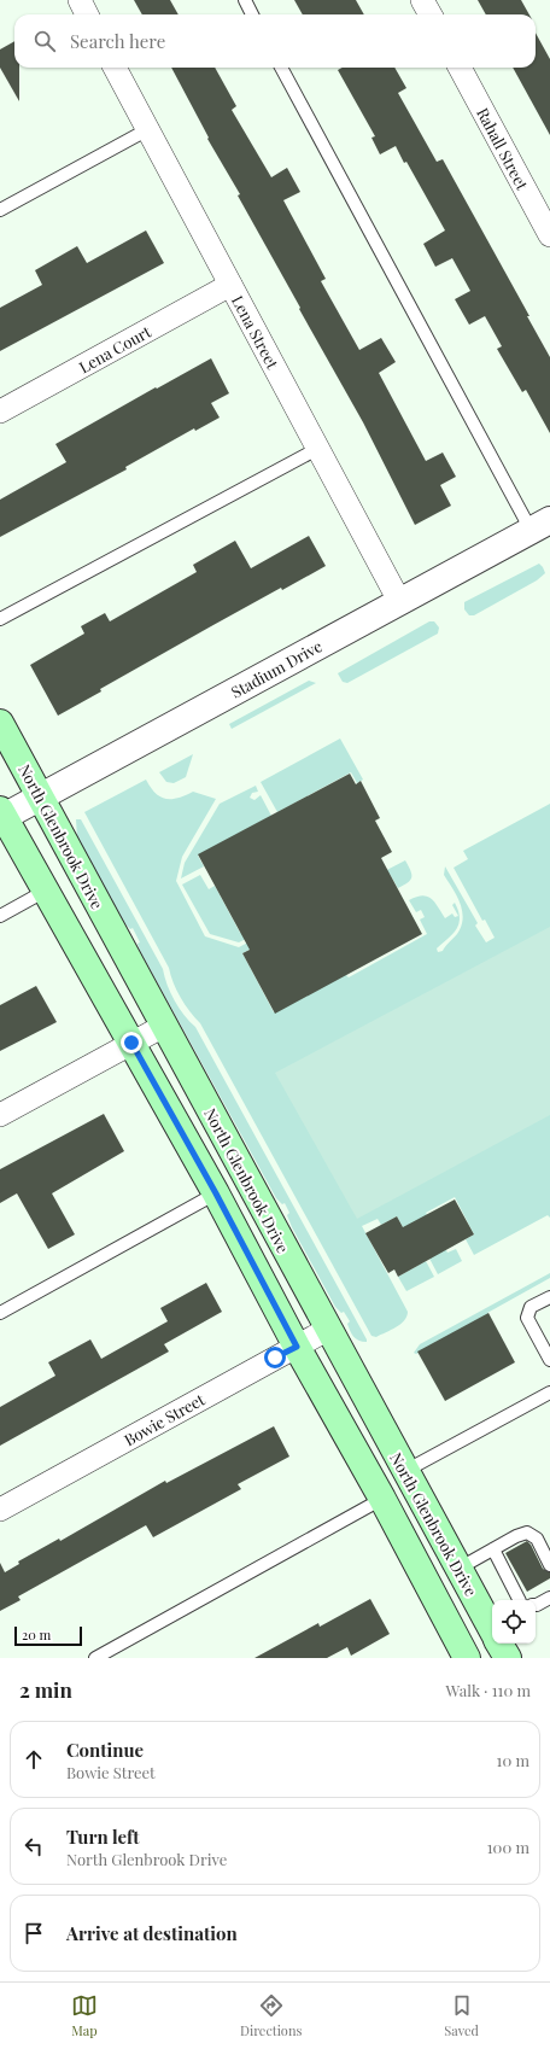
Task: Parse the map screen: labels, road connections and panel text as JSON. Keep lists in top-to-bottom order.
{
  "streets": {
    "main road": ["North Glenbrook Drive"],
    "street": [
      "Rahall Street",
      "Lena Street",
      "Lena Court",
      "Stadium Drive",
      "Bowie Street"
    ]
  },
  "crossings": [
    ["Lena Street", "Lena Court"],
    ["Lena Street", "Stadium Drive"],
    ["Stadium Drive", "North Glenbrook Drive"],
    ["North Glenbrook Drive", "Bowie Street"]
  ],
  "scale_bar": "20 m",
  "page": {
    "search": "Search here",
    "scale": "20 m",
    "heading": ["2 min", "Walk · 110 m"],
    "list": [
      ["Continue", "Bowie Street", "10 m"],
      ["Turn left", "North Glenbrook Drive", "100 m"],
      "Arrive at destination"
    ],
    "nav": ["Map", "Directions", "Saved"]
  }
}
